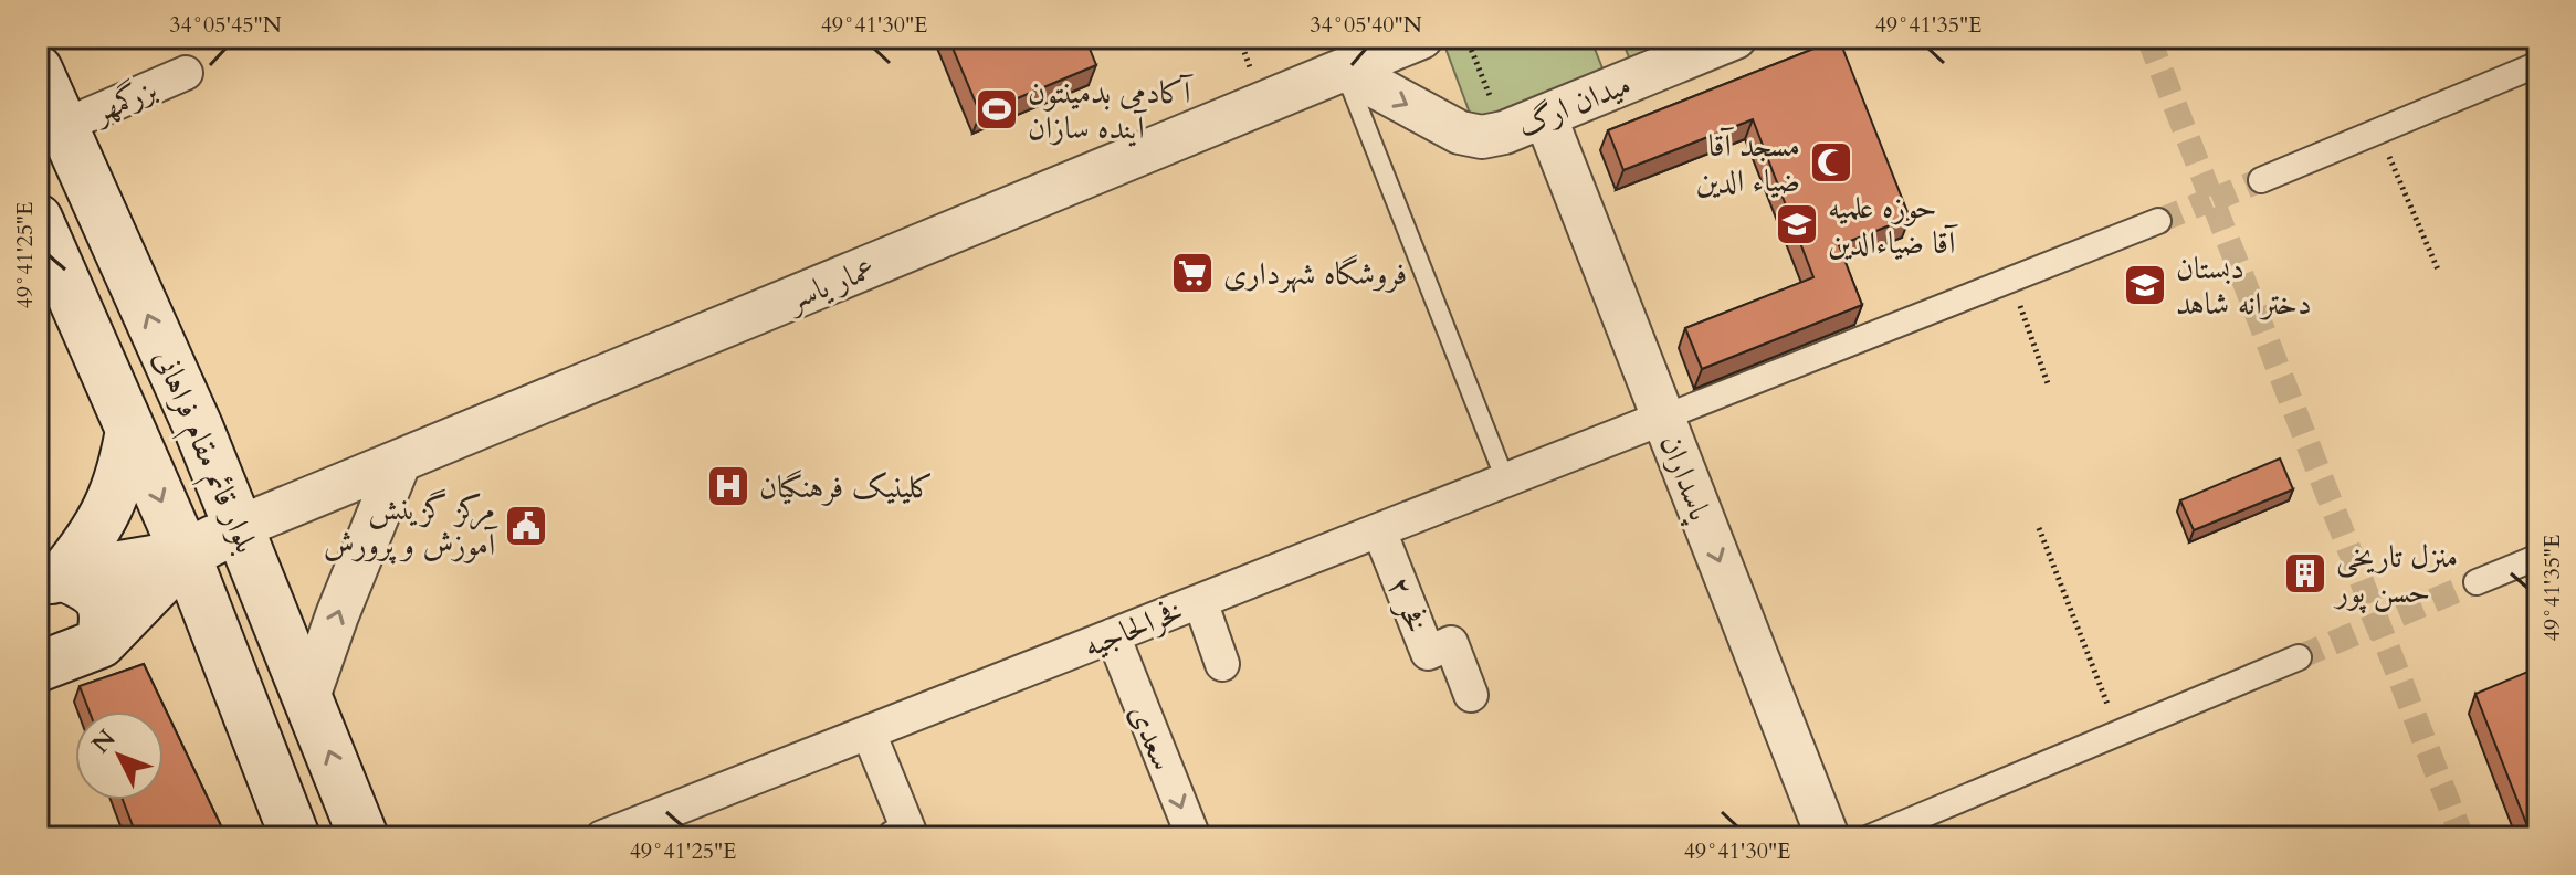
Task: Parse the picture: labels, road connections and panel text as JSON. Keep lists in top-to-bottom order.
{
  "streets": {
    "main road": ["بلوار قائم مقام فراهانی"],
    "street": [
      "بزرگمهر",
      "میدان ارگ",
      "عمار یاسر",
      "پاسداران",
      "فخر ۲",
      "فخرالحاجیه",
      "سعدی"
    ]
  },
  "crossings": [
    ["بزرگمهر", "بلوار قائم مقام فراهانی"],
    ["میدان ارگ", "عمار یاسر"],
    ["میدان ارگ", "پاسداران"],
    ["عمار یاسر", "بلوار قائم مقام فراهانی"],
    ["پاسداران", "فخرالحاجیه"],
    ["فخر ۲", "فخرالحاجیه"],
    ["فخرالحاجیه", "سعدی"]
  ],
  "one_way": ["میدان ارگ", "پاسداران"],
  "places": {
    "sports": ["آکادمی بدمینتون آینده سازان"],
    "mosque": ["مسجد آقا ضیاء الدین"],
    "school or university": ["حوزه علمیه آقا ضیاءالدین", "دبستان دخترانه شاهد"],
    "supermarket": ["فروشگاه شهرداری"],
    "hospital": ["کلینیک فرهنگیان"],
    "public building": ["مرکز گزینش آموزش و پرورش"],
    "building": ["منزل تاریخی حسن پور"]
  },
  "north": "top left",
  "coordinates": [
    "34°05'45\"N",
    "49°41'30\"E",
    "34°05'40\"N",
    "49°41'35\"E",
    "49°41'25\"E"
  ]
}
